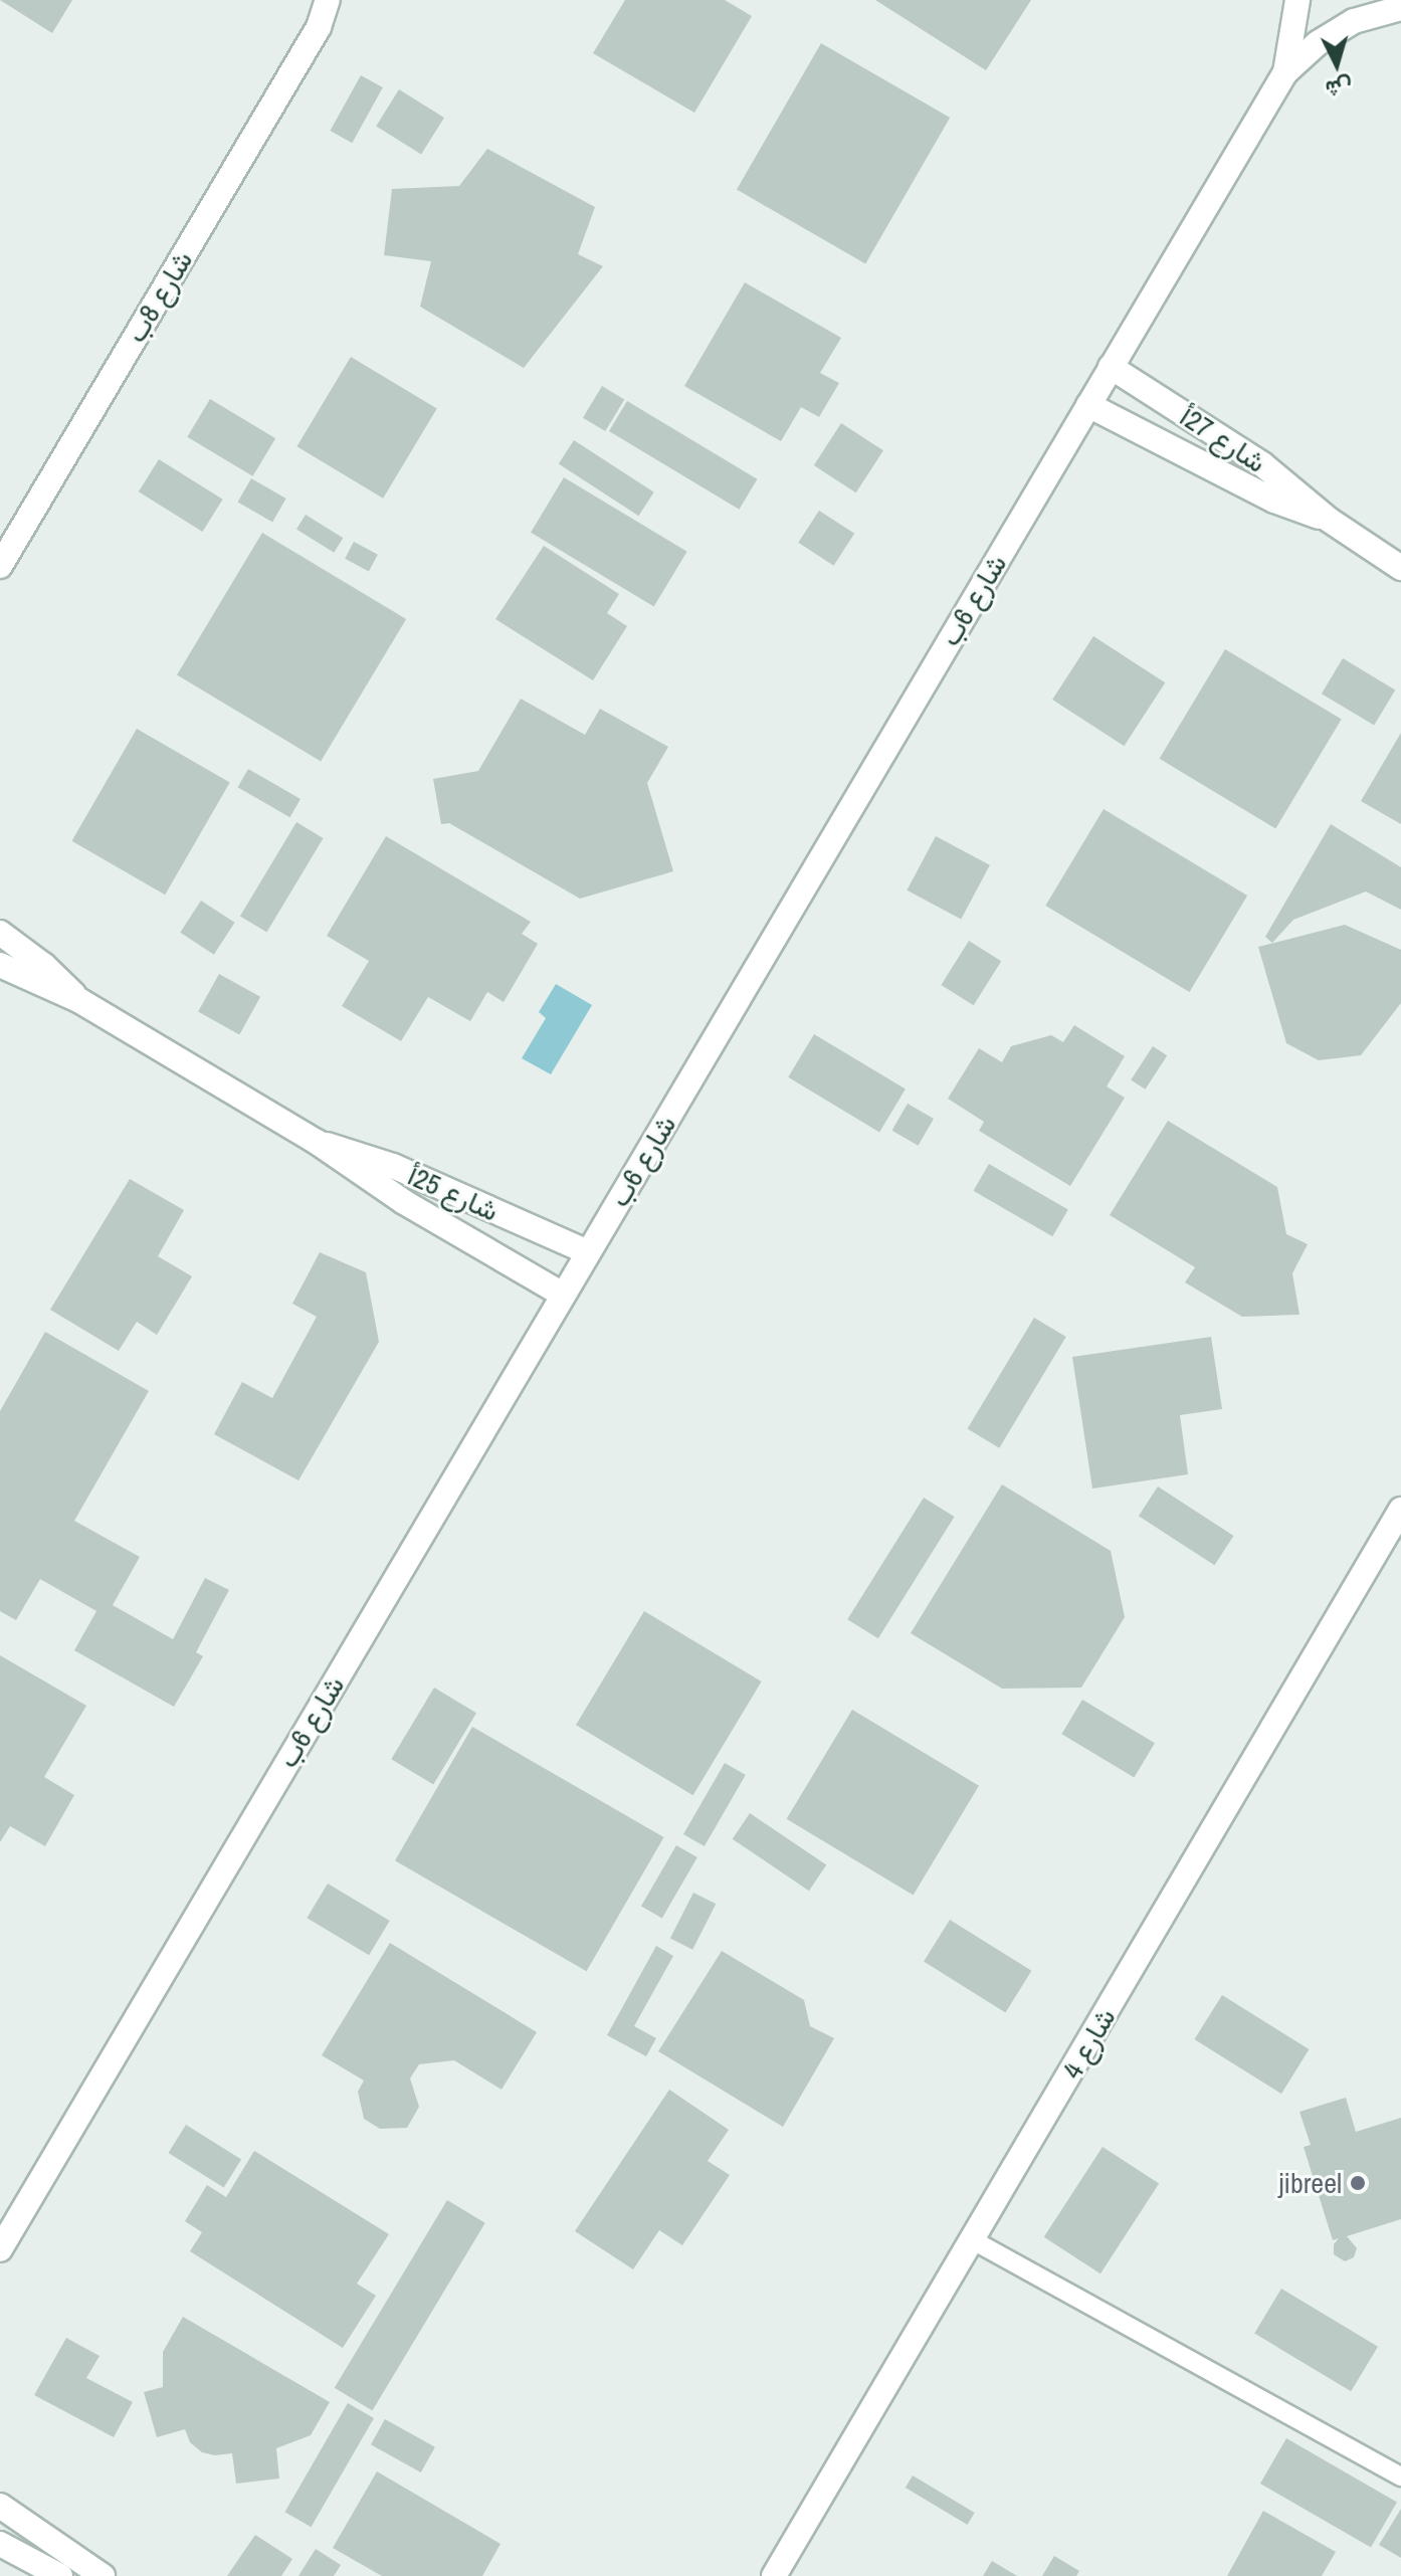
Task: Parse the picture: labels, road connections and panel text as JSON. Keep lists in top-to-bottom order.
{
  "streets": {
    "street": [
      "شارع 8ب",
      "شارع 27أ",
      "شارع 6ب",
      "شارع 25أ",
      "شارع 4"
    ]
  },
  "crossings": [
    ["شارع 27أ", "شارع 6ب"],
    ["شارع 6ب", "شارع 25أ"]
  ],
  "places": ["jibreel"],
  "north": "bottom"
}
